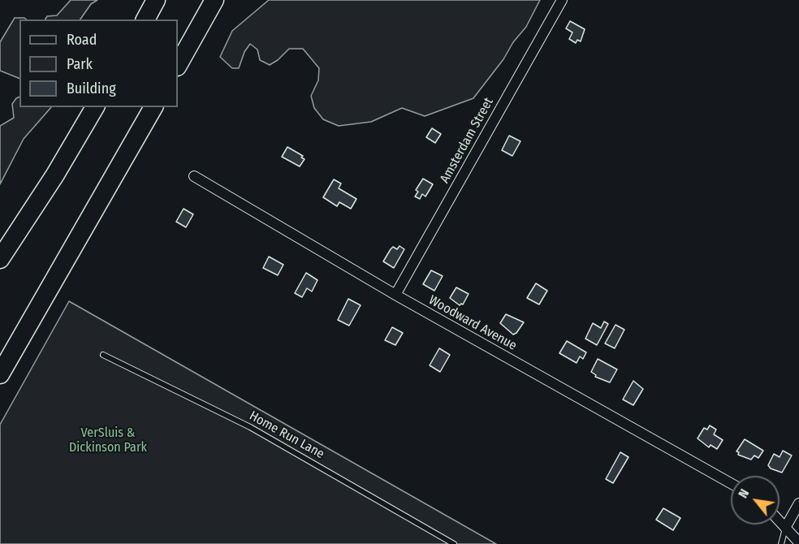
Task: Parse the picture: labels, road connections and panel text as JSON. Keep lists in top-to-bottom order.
{
  "streets": {
    "street": ["Amsterdam Street", "Woodward Avenue"],
    "lane": ["Home Run Lane"]
  },
  "crossings": [
    ["Amsterdam Street", "Woodward Avenue"]
  ],
  "parks": ["VerSluis & Dickinson Park"],
  "legend": ["Road", "Park", "Building"],
  "north": "top left"
}
